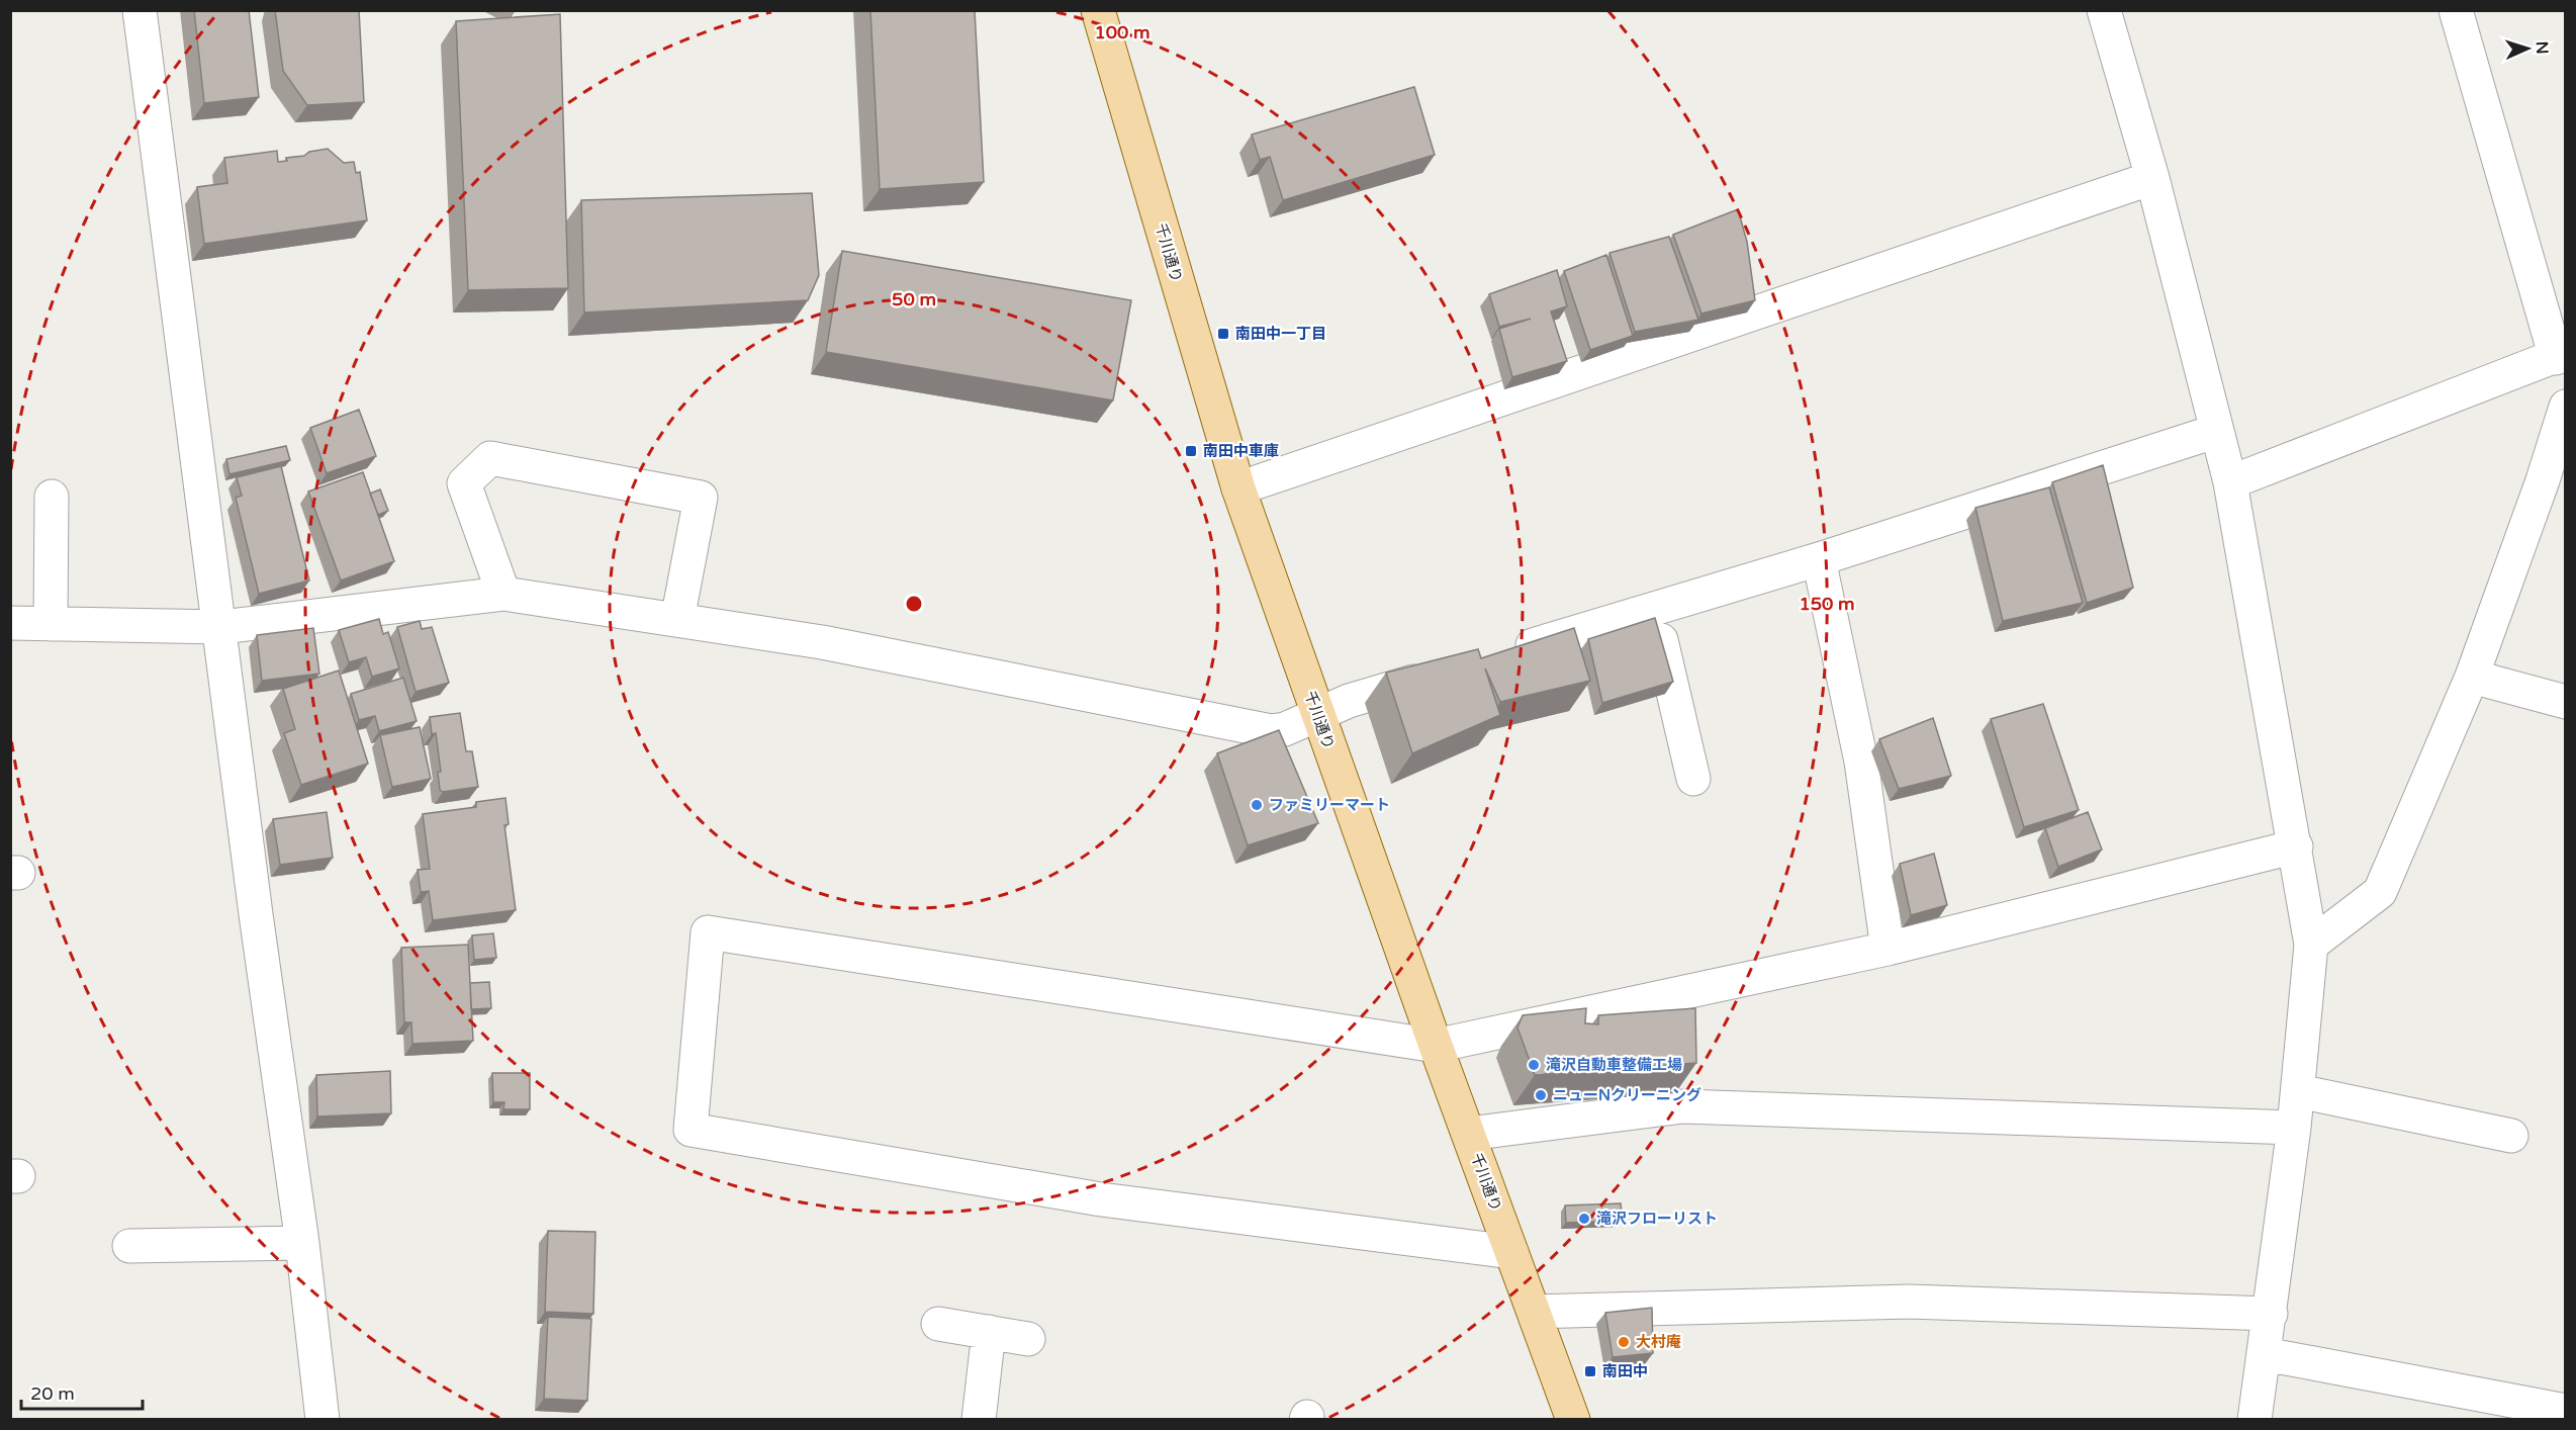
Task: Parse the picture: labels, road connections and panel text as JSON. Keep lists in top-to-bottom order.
{
  "streets": {
    "main road": ["千川通り"]
  },
  "places": {
    "transit": ["南田中一丁目", "南田中車庫", "南田中"],
    "other": [
      "ファミリーマート",
      "滝沢自動車整備工場",
      "ニューNクリーニング",
      "滝沢フローリスト",
      "大村庵"
    ]
  },
  "scale_bar": "20 m",
  "north": "right",
  "rings": ["100 m", "50 m", "150 m"]
}
